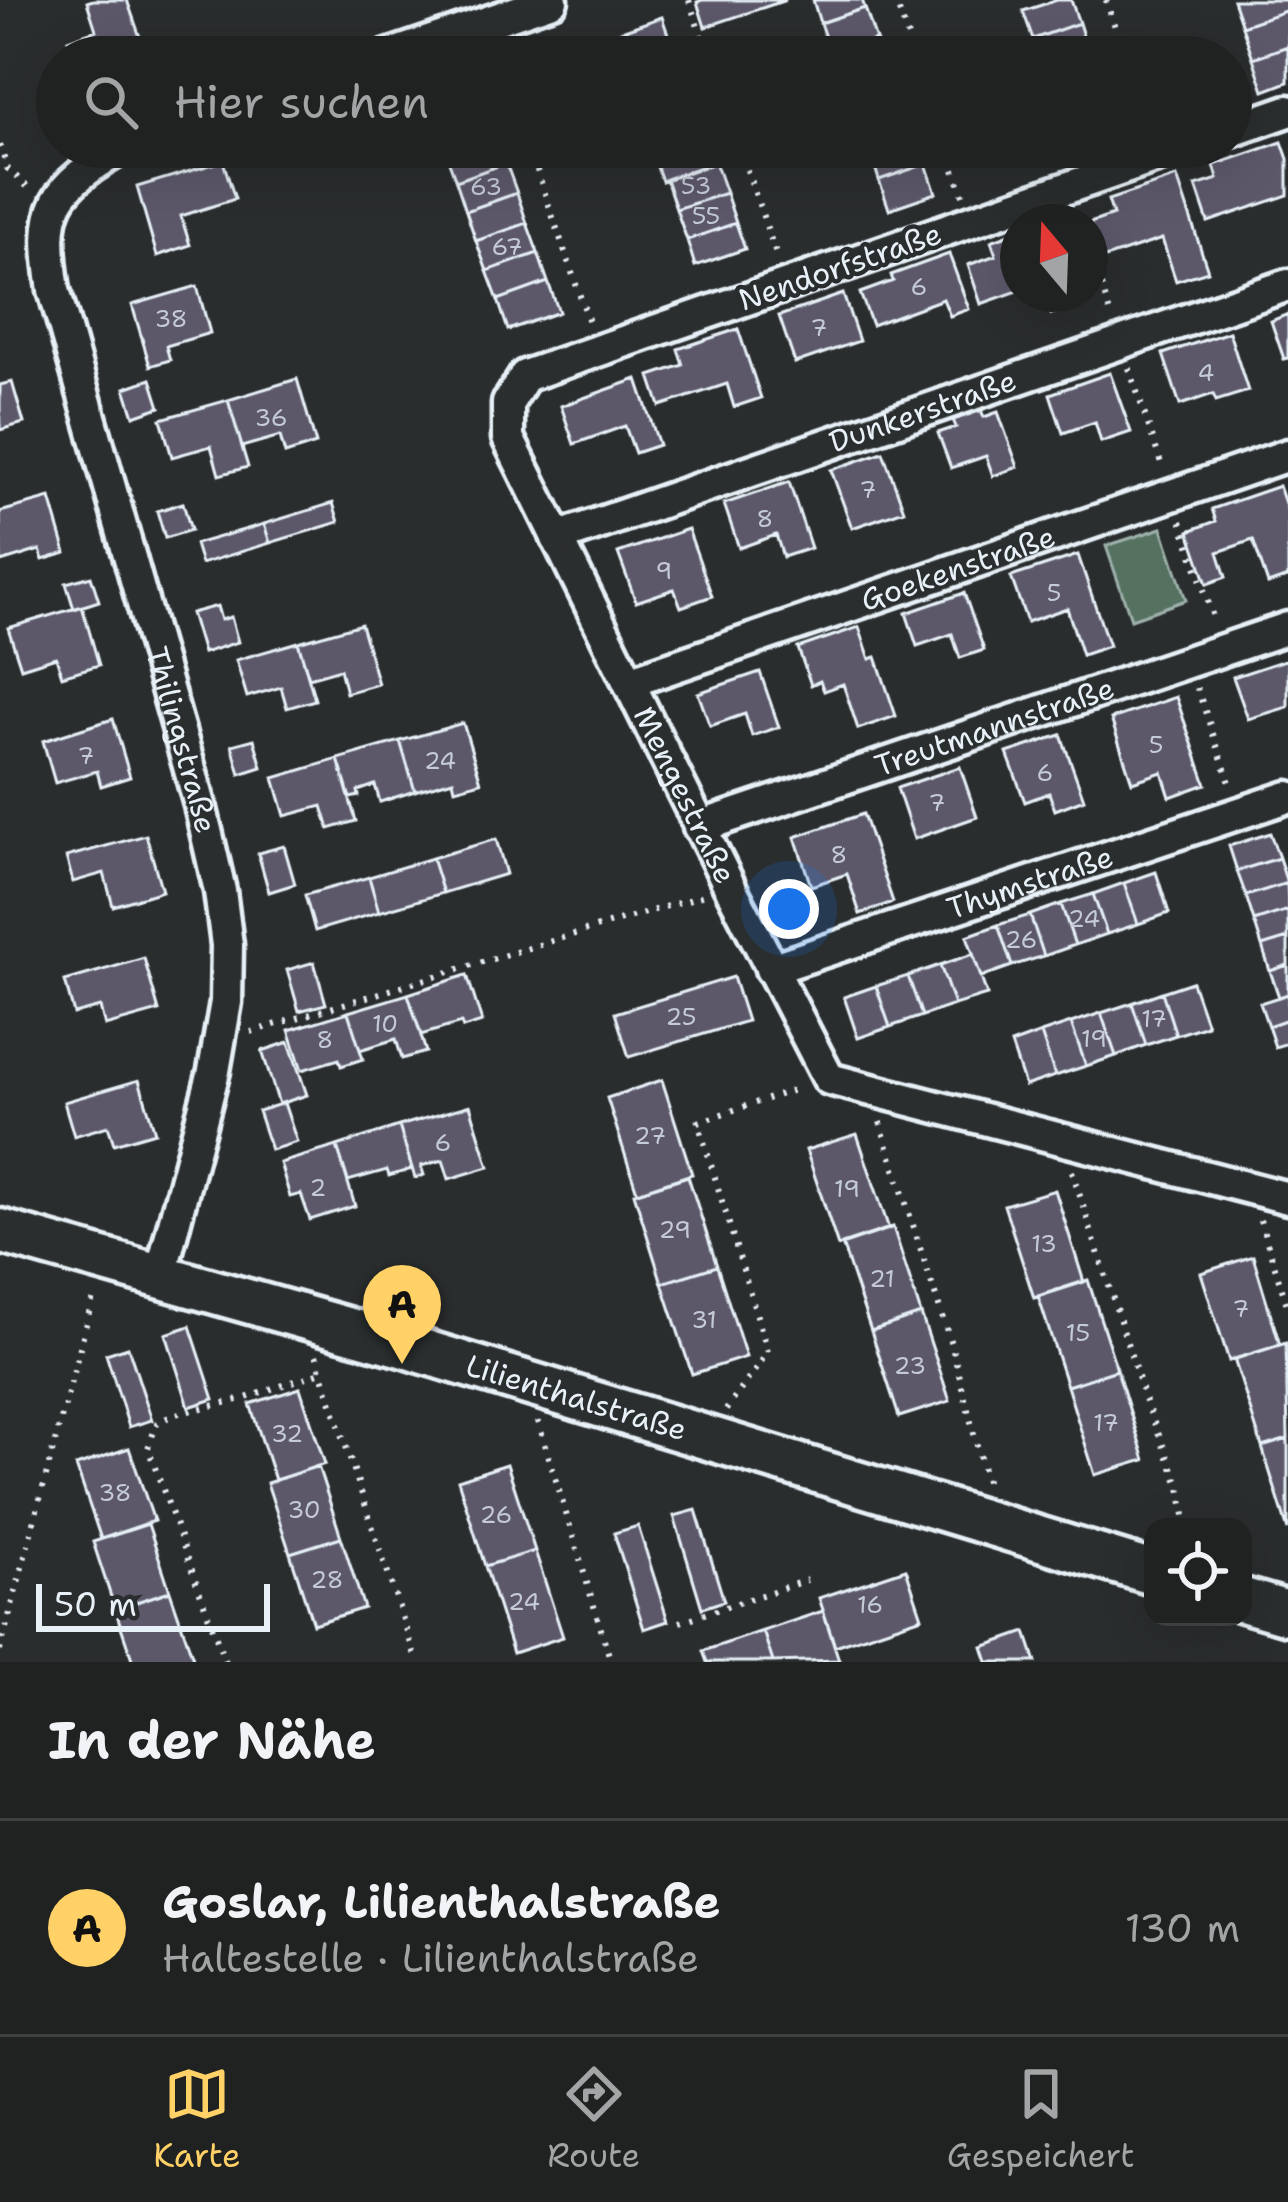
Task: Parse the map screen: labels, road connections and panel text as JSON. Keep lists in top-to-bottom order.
{
  "streets": {
    "street": [
      "Nendorfstraße",
      "Dunkerstraße",
      "Goekenstraße",
      "Treutmannstraße",
      "Thilingstraße",
      "Mengestraße",
      "Thymstraße",
      "Lilienthalstraße"
    ]
  },
  "crossings": [
    ["Nendorfstraße", "Mengestraße"],
    ["Dunkerstraße", "Mengestraße"],
    ["Goekenstraße", "Mengestraße"],
    ["Treutmannstraße", "Mengestraße"],
    ["Thilingstraße", "Lilienthalstraße"],
    ["Mengestraße", "Thymstraße"]
  ],
  "house_numbers": [
    "53",
    "63",
    "55",
    "67",
    "6",
    "38",
    "7",
    "4",
    "36",
    "7",
    "8",
    "9",
    "5",
    "5",
    "7",
    "24",
    "6",
    "7",
    "8",
    "24",
    "26",
    "25",
    "17",
    "10",
    "19",
    "8",
    "27",
    "6",
    "2",
    "19",
    "29",
    "13",
    "21",
    "7",
    "31",
    "15",
    "23",
    "17",
    "32",
    "38",
    "30",
    "26",
    "28",
    "24",
    "16"
  ],
  "scale_bar": "50 m",
  "north": "top",
  "page": {
    "search": "Hier suchen",
    "pins": "A",
    "scale": "50 m",
    "heading": "In der Nähe",
    "list": [
      {
        "mark": "A",
        "name": "Goslar, Lilienthalstraße",
        "note": "Haltestelle · Lilienthalstraße",
        "value": "130 m"
      }
    ],
    "nav": ["Karte", "Route", "Gespeichert"]
  }
}
